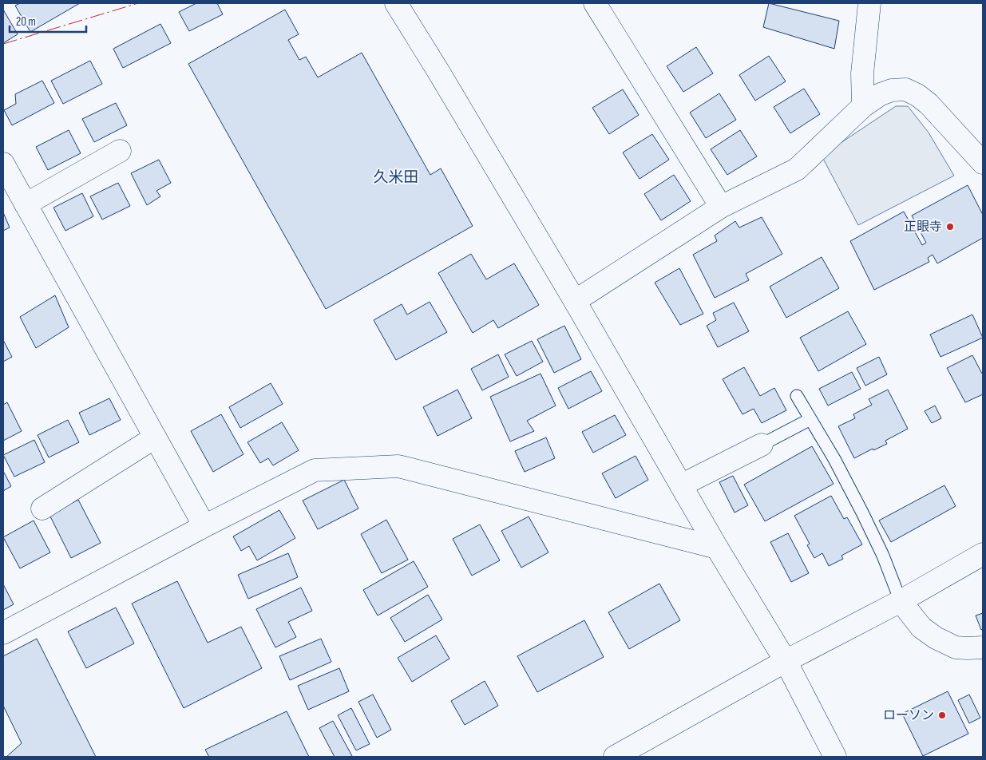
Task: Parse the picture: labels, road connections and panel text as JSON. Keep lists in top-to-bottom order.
{
  "districts": ["久米田"],
  "places": ["正眼寺", "ローソン"],
  "scale_bar": "20 m"
}
